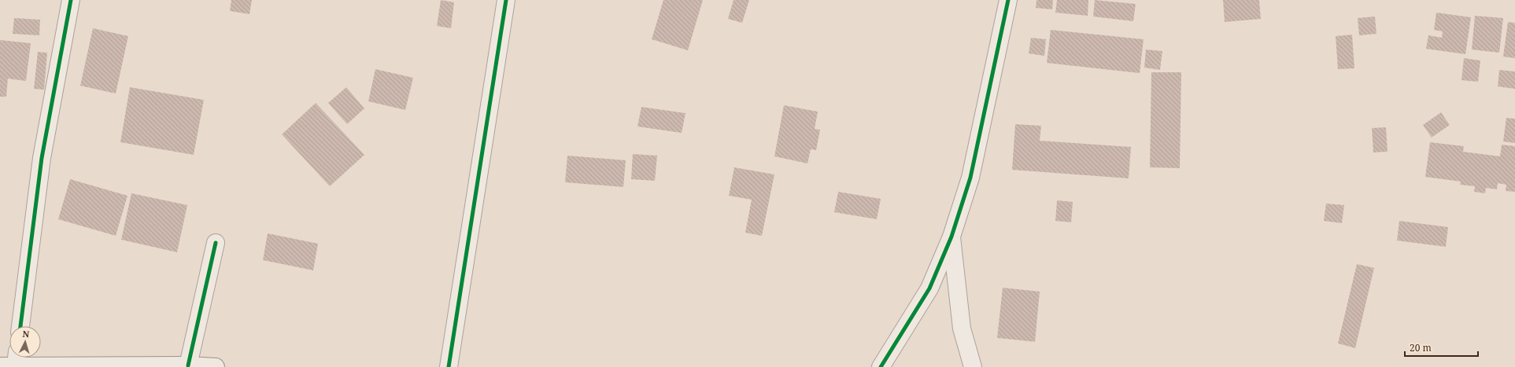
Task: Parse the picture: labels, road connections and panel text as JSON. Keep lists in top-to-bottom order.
{
  "scale_bar": "20 m",
  "north": "top"
}
